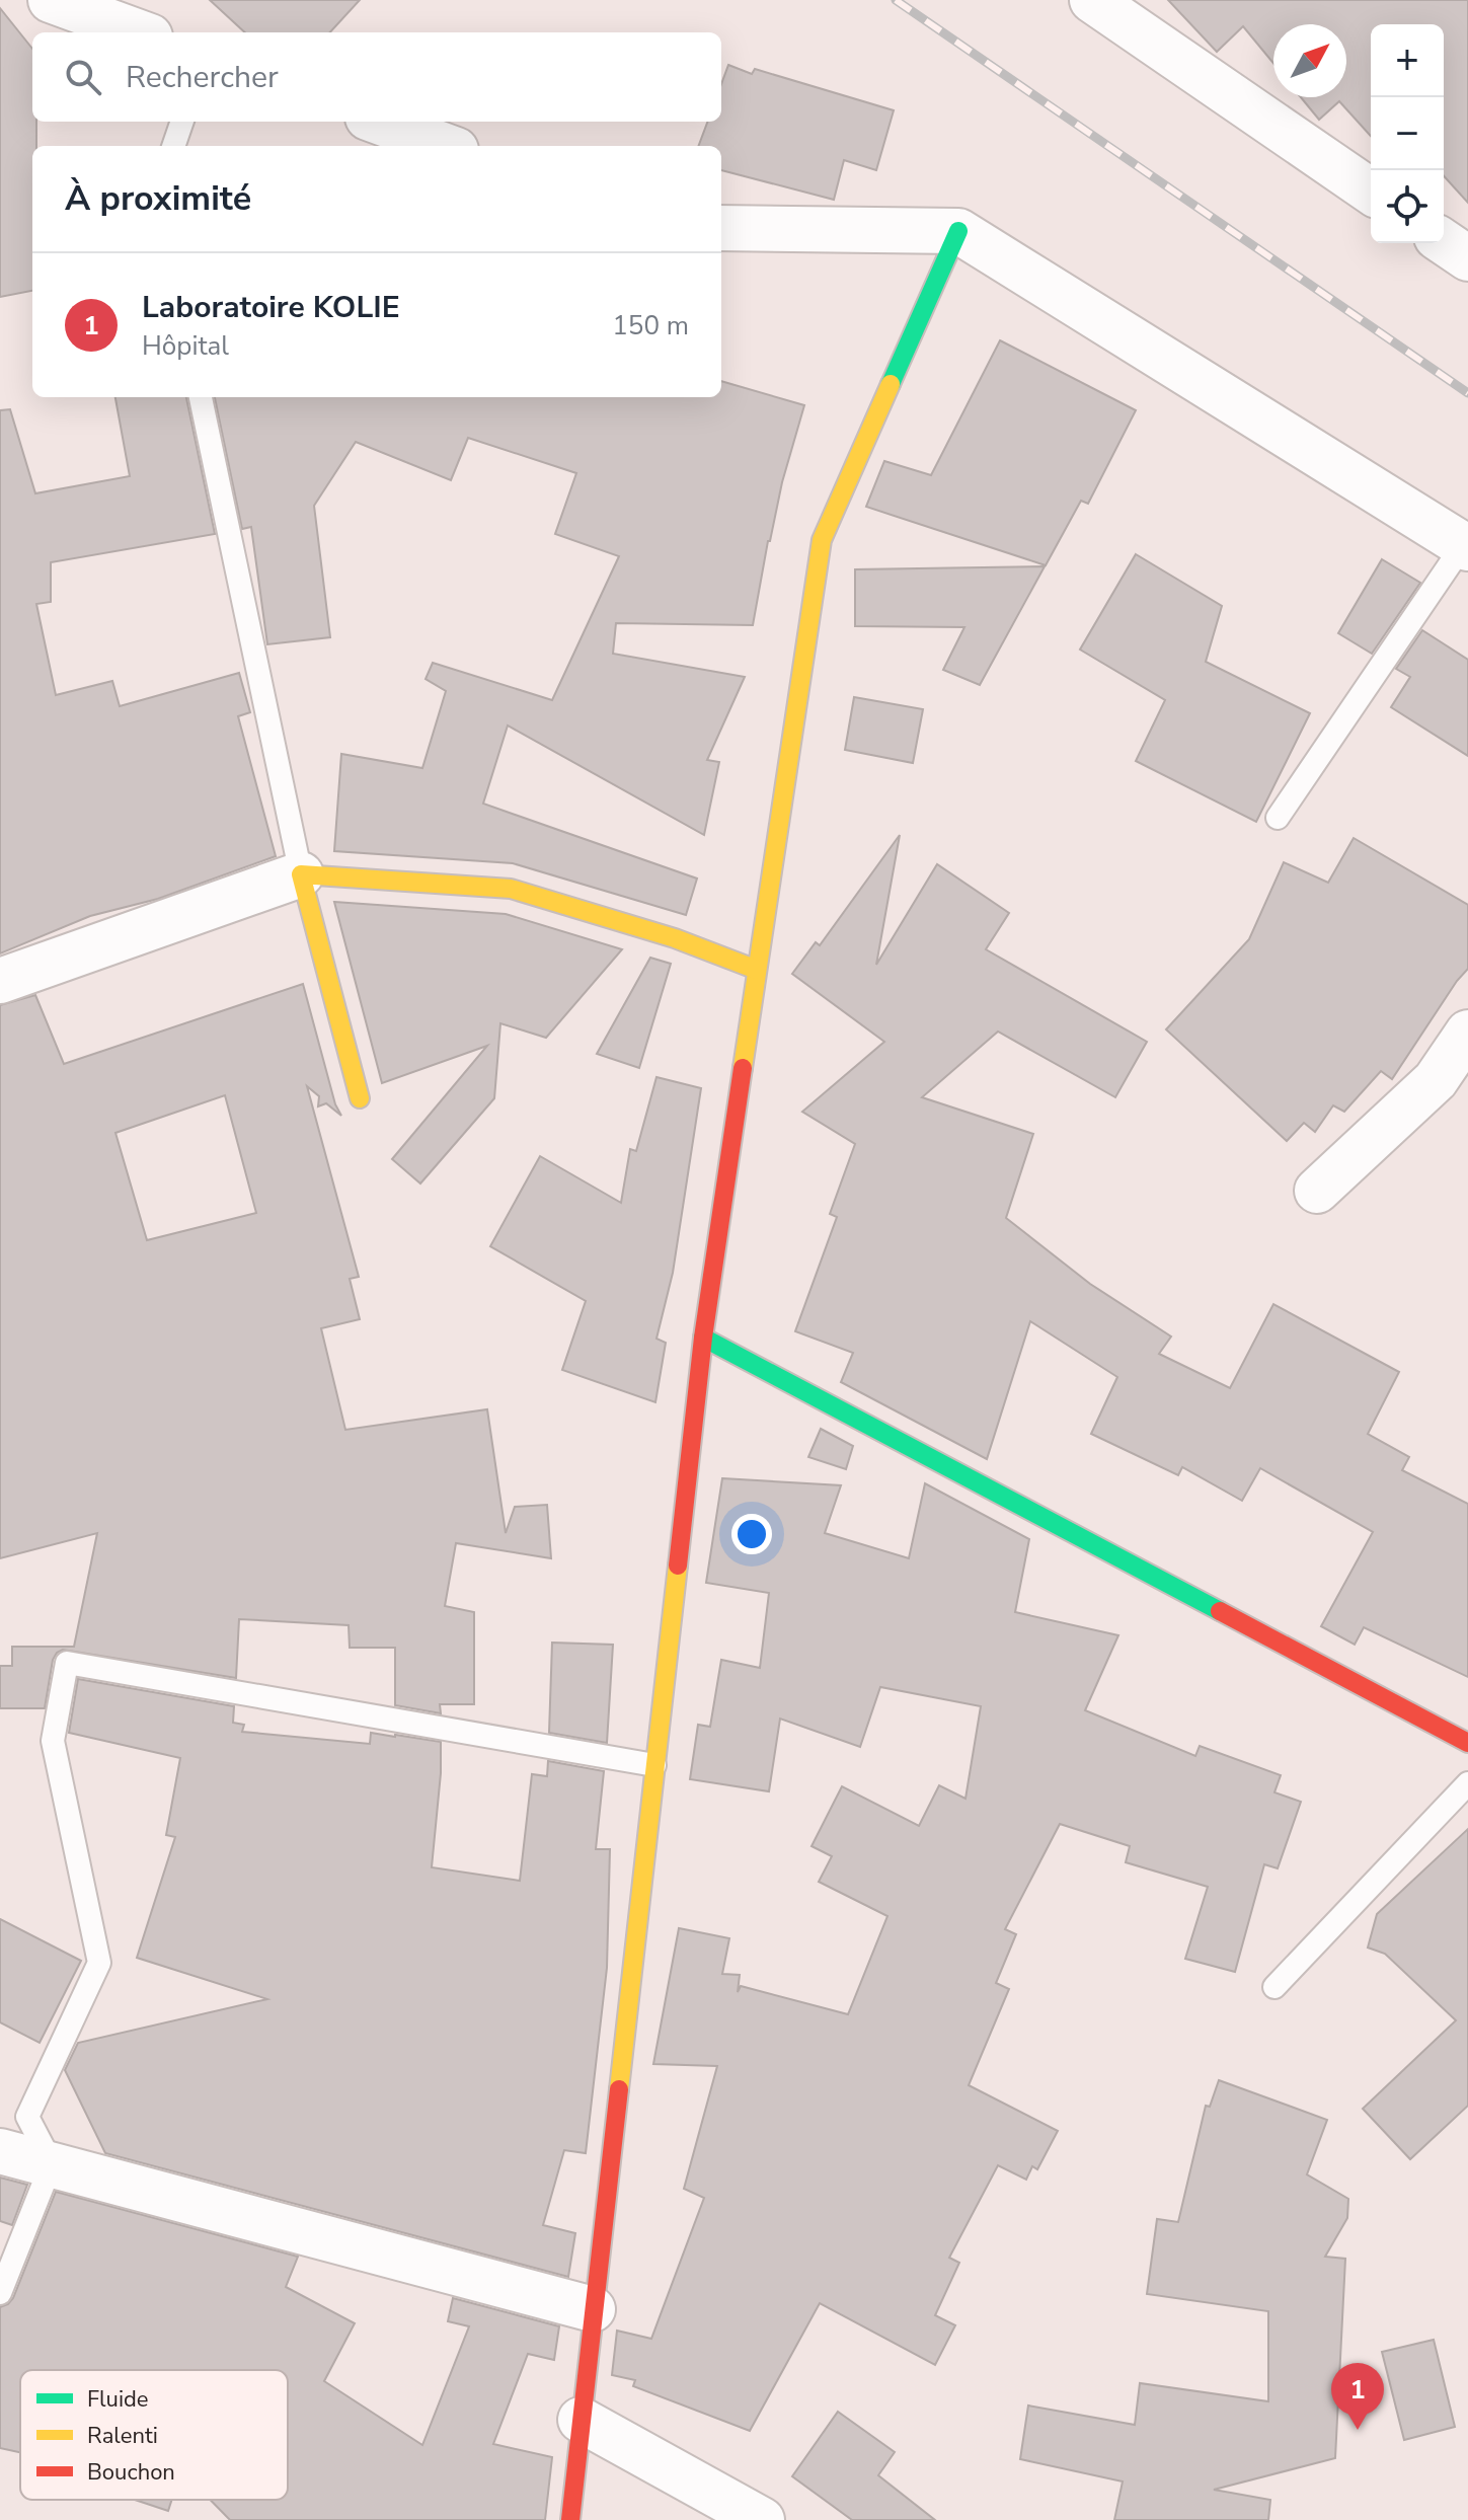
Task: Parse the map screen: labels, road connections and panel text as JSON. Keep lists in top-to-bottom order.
{
  "legend": ["Fluide", "Ralenti", "Bouchon"],
  "north": "top right",
  "page": {
    "map_buttons": ["+", "−"],
    "search": "Rechercher",
    "heading": "À proximité",
    "list": [
      {
        "mark": "1",
        "name": "Laboratoire KOLIE",
        "note": "Hôpital",
        "value": "150 m"
      }
    ],
    "pins": "1"
  }
}
